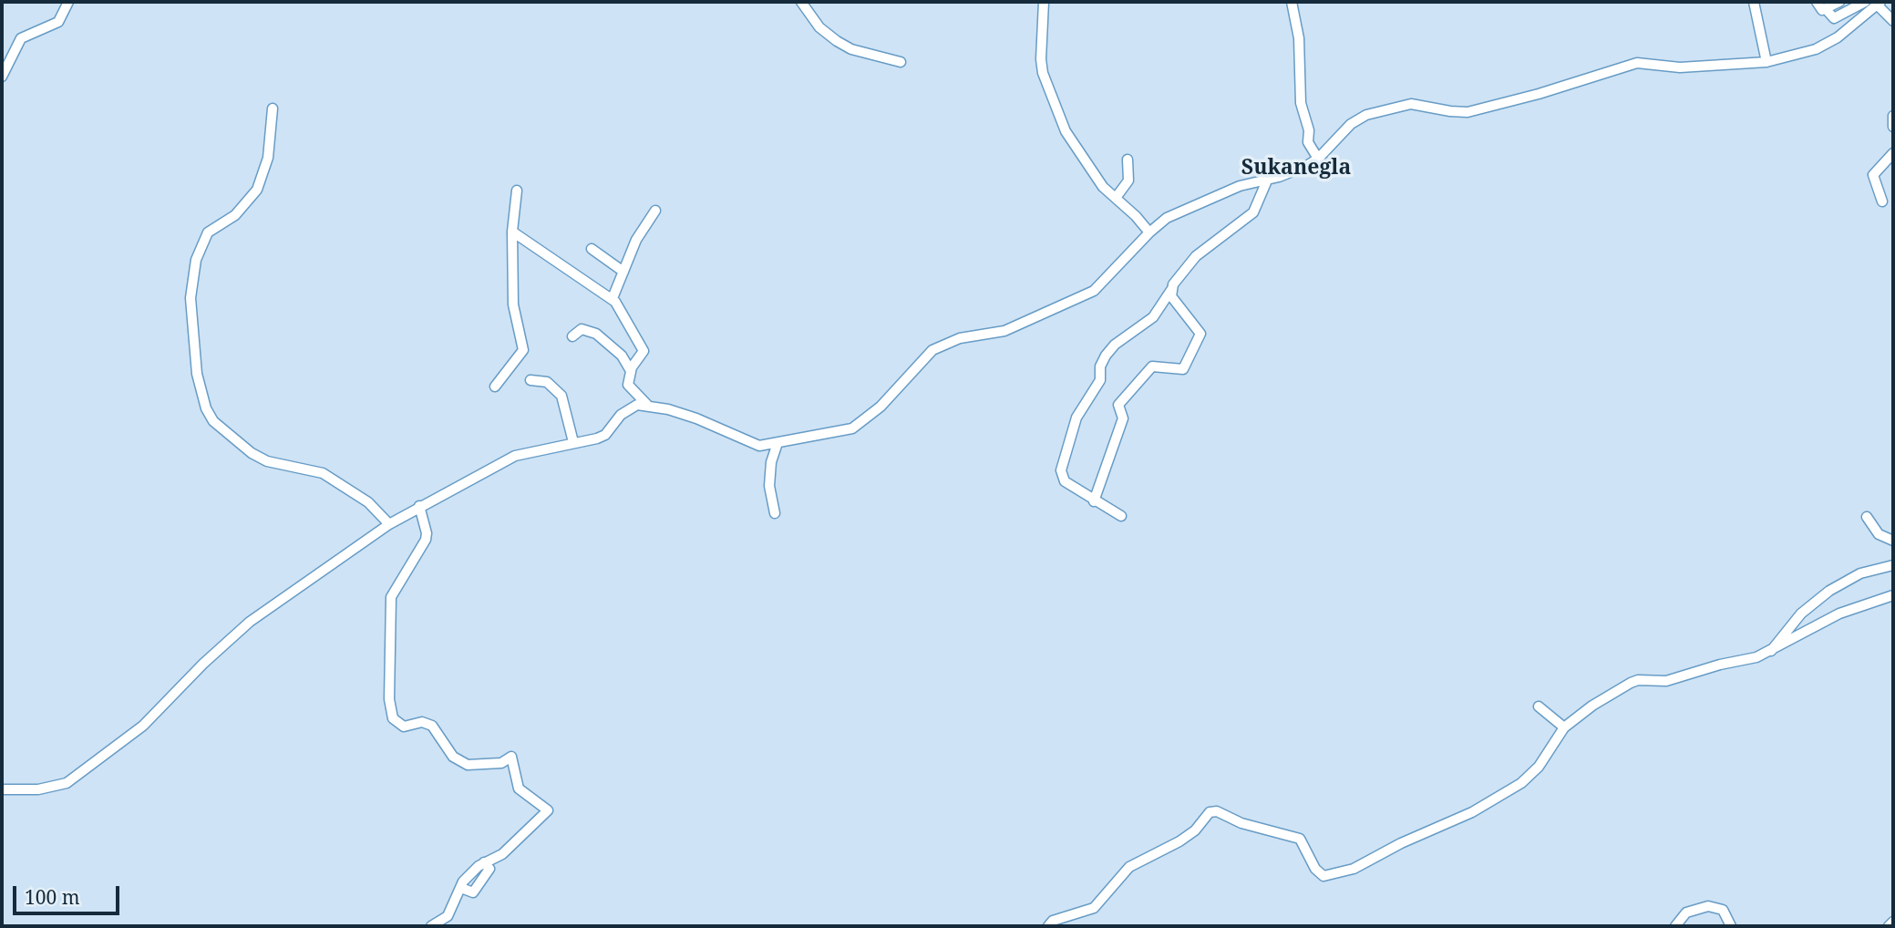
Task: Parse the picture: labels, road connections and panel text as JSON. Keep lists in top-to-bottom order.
{
  "districts": ["Sukanegla"],
  "scale_bar": "100 m"
}
